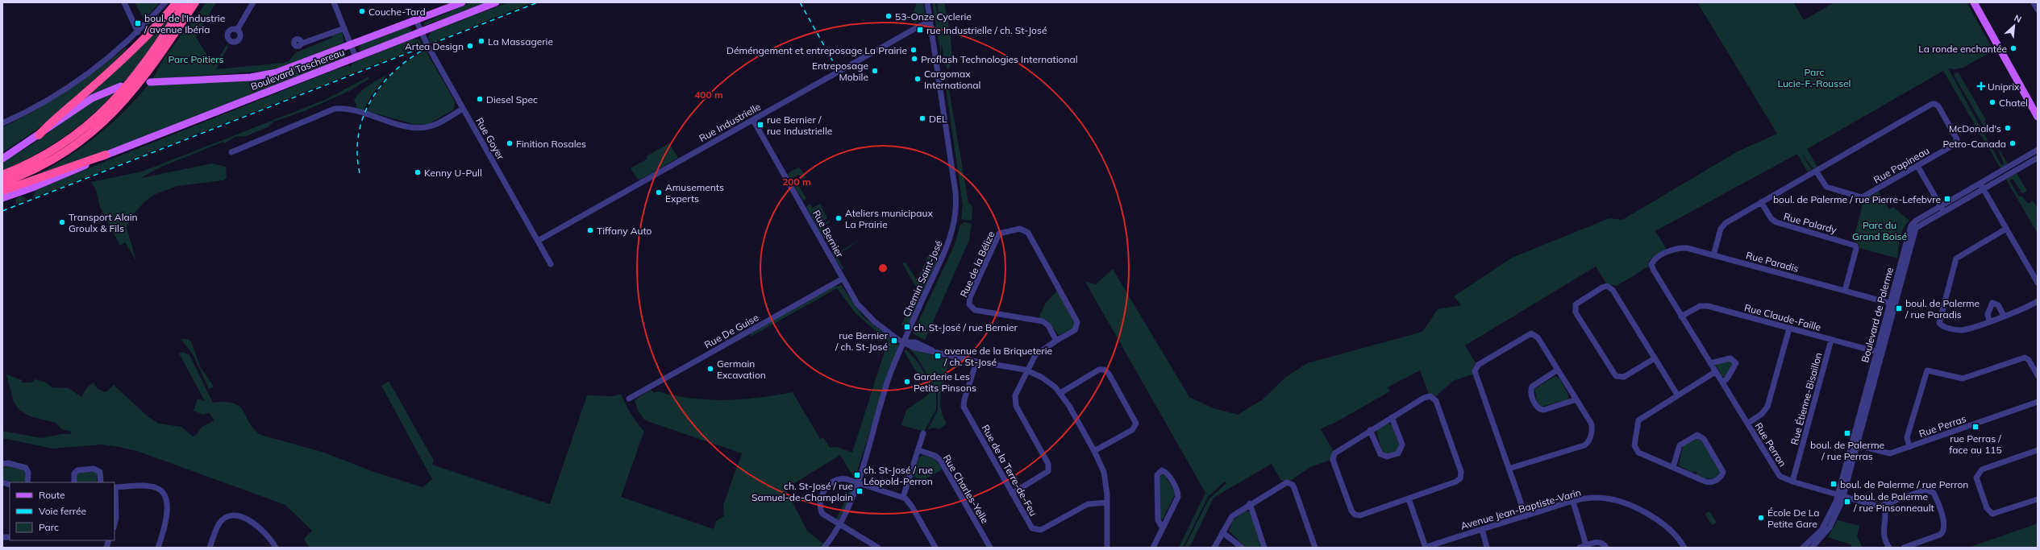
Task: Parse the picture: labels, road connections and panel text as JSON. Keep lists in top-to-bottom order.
{
  "streets": {
    "main road": ["Boulevard Taschereau"],
    "street": [
      "Rue Industrielle",
      "Rue Goyer",
      "Rue Papineau",
      "Rue Palardy",
      "Rue Bernier",
      "Rue Paradis",
      "Rue de la Bélize",
      "Chemin Saint-José",
      "Boulevard de Palerme",
      "Rue Claude-Faille",
      "Rue De Guise",
      "Rue Étienne-Bisaillon",
      "Rue Perras",
      "Rue Perron",
      "Rue de la Terre-de-Feu",
      "Rue Charles-Yelle",
      "Avenue Jean-Baptiste-Varin"
    ]
  },
  "crossings": [
    ["Boulevard Taschereau", "Rue Goyer"],
    ["Rue Industrielle", "Rue Goyer"],
    ["Rue Industrielle", "Rue Bernier"],
    ["Rue Industrielle", "Chemin Saint-José"],
    ["Rue Papineau", "Rue Palardy"],
    ["Rue Papineau", "Rue Paradis"],
    ["Rue Palardy", "Rue Paradis"],
    ["Rue Bernier", "Rue de la Bélize"],
    ["Rue Bernier", "Chemin Saint-José"],
    ["Rue Bernier", "Rue De Guise"],
    ["Rue Bernier", "Rue de la Terre-de-Feu"],
    ["Rue Paradis", "Boulevard de Palerme"],
    ["Rue Paradis", "Rue Perron"],
    ["Rue de la Bélize", "Rue de la Terre-de-Feu"],
    ["Boulevard de Palerme", "Rue Claude-Faille"],
    ["Boulevard de Palerme", "Rue Perras"],
    ["Boulevard de Palerme", "Rue Perron"],
    ["Rue Claude-Faille", "Rue Étienne-Bisaillon"],
    ["Rue Claude-Faille", "Rue Perron"],
    ["Rue Étienne-Bisaillon", "Rue Perron"]
  ],
  "parks": ["Parc Poitiers", "Parc Lucie-F.-Roussel", "Parc du Grand Boisé"],
  "places": {
    "other": [
      "Couche-Tard",
      "53-Onze Cyclerie",
      "La Massagerie",
      "Artea Design",
      "La ronde enchantée",
      "Déméngement et entreposage La Prairie",
      "Proflash Technologies International",
      "Entreposage Mobile",
      "Cargomax International",
      "Diesel Spec",
      "Chatel",
      "DEL",
      "McDonald's",
      "Finition Rosales",
      "Petro-Canada",
      "Kenny U-Pull",
      "Amusements Experts",
      "Ateliers municipaux La Prairie",
      "Transport Alain Groulx & Fils",
      "Tiffany Auto",
      "Germain Excavation",
      "Garderie Les Petits Pinsons",
      "École De La Petite Gare"
    ],
    "transit": [
      "boul. de l'Industrie / avenue Ibéria",
      "rue Industrielle / ch. St-José",
      "rue Bernier / rue Industrielle",
      "boul. de Palerme / rue Pierre-Lefebvre",
      "boul. de Palerme / rue Paradis",
      "ch. St-José / rue Bernier",
      "rue Bernier / ch. St-José",
      "avenue de la Briqueterie / ch. St-José",
      "rue Perras / face au 115",
      "boul. de Palerme / rue Perras",
      "ch. St-José / rue Léopold-Perron",
      "boul. de Palerme / rue Perron",
      "ch. St-José / rue Samuel-de-Champlain",
      "boul. de Palerme / rue Pinsonneault"
    ],
    "health": ["Uniprix"]
  },
  "legend": ["Route", "Voie ferrée", "Parc"],
  "north": "top right",
  "rings": ["400 m", "200 m"]
}
